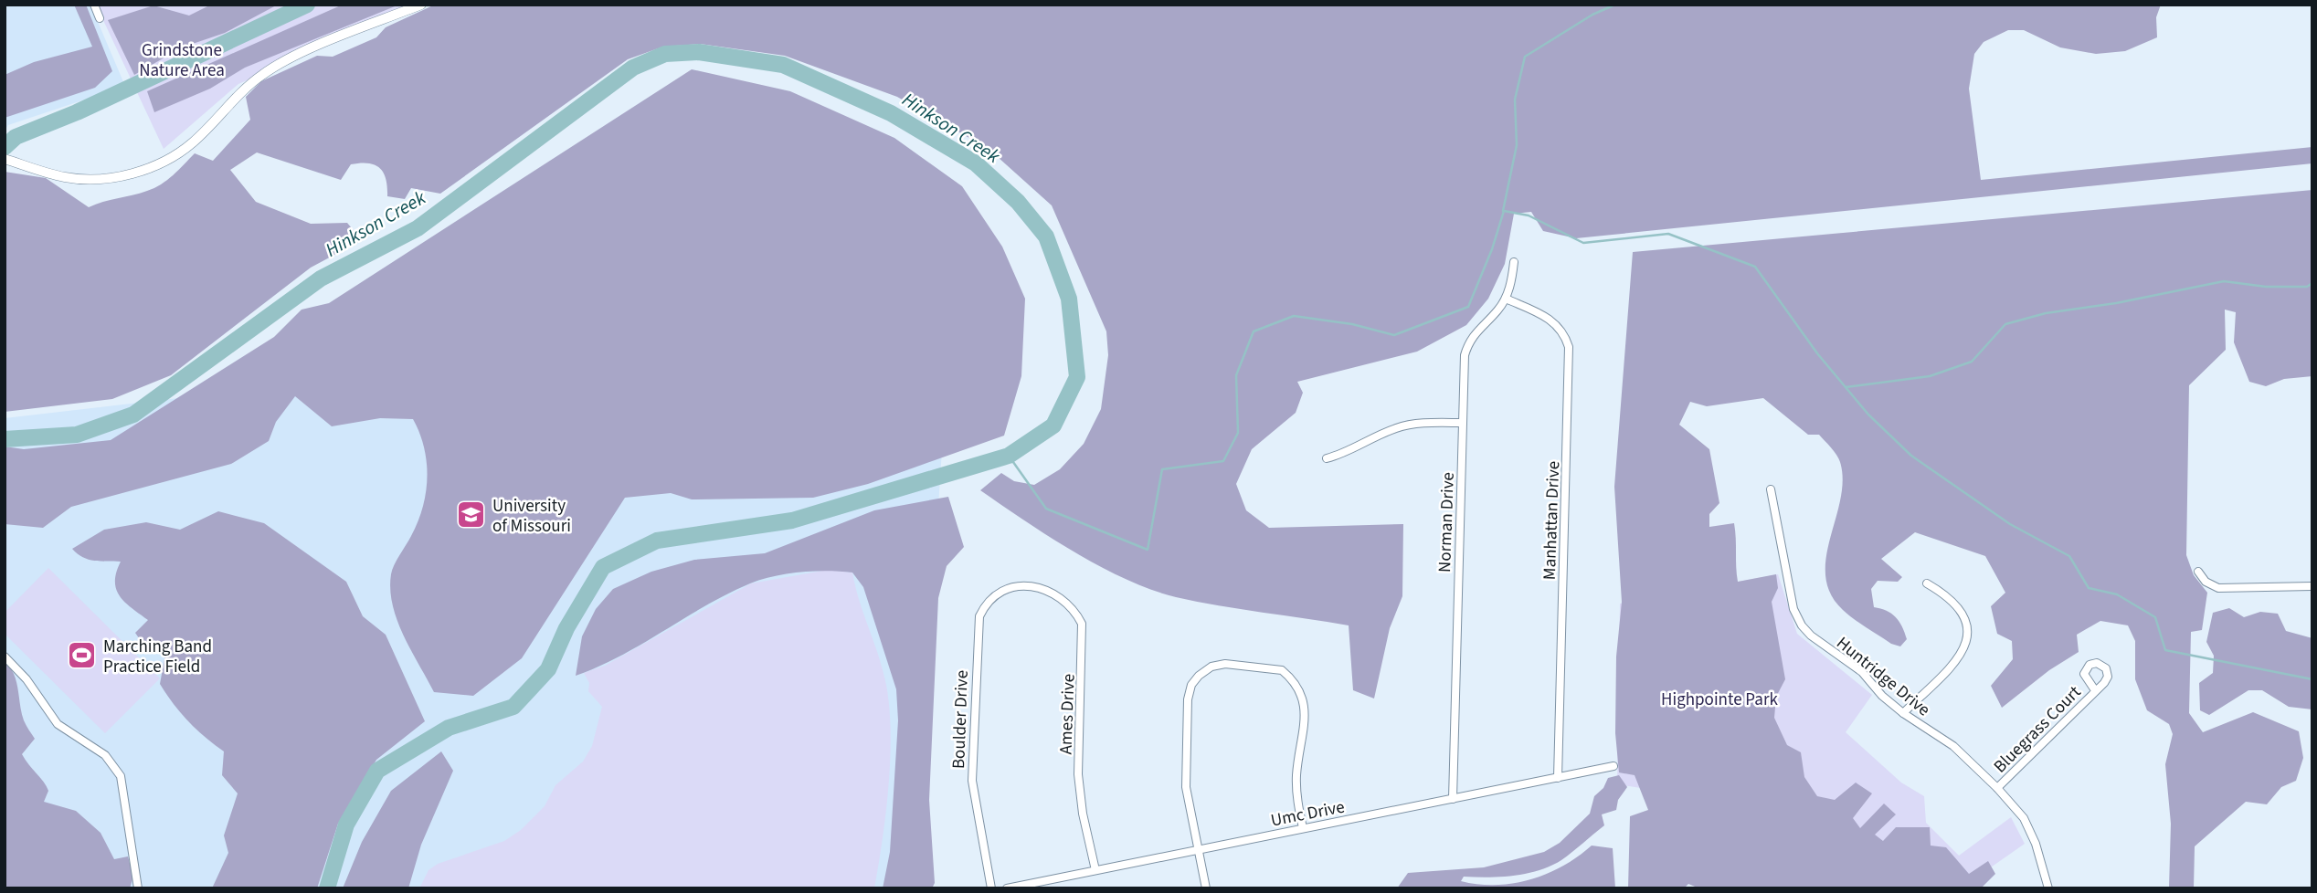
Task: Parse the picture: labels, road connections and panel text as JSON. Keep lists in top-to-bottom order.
{
  "streets": {
    "street": [
      "Manhattan Drive",
      "Norman Drive",
      "Huntridge Drive",
      "Ames Drive",
      "Boulder Drive",
      "Bluegrass Court",
      "Umc Drive"
    ]
  },
  "crossings": [
    ["Manhattan Drive", "Norman Drive"],
    ["Manhattan Drive", "Umc Drive"],
    ["Norman Drive", "Umc Drive"],
    ["Huntridge Drive", "Bluegrass Court"],
    ["Ames Drive", "Boulder Drive"],
    ["Ames Drive", "Umc Drive"]
  ],
  "water": ["Hinkson Creek"],
  "parks": ["Grindstone Nature Area", "Highpointe Park"],
  "places": {
    "school or university": ["University of Missouri"],
    "sports": ["Marching Band Practice Field"]
  }
}
